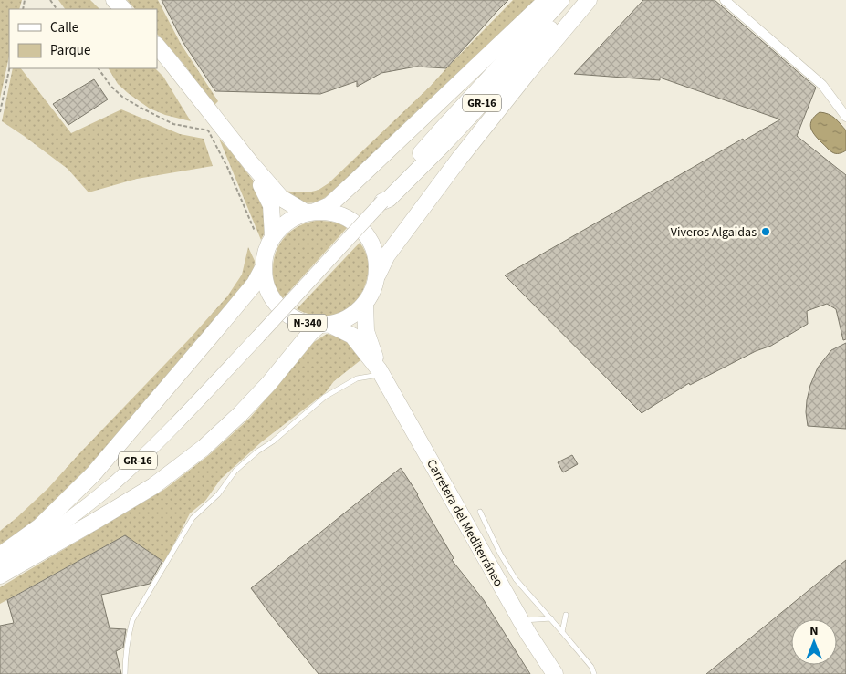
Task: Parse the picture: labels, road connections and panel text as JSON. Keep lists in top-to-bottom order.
{
  "streets": {
    "highway": ["GR-16", "N-340", "Carretera del Mediterráneo"]
  },
  "crossings": [
    ["N-340", "Carretera del Mediterráneo"]
  ],
  "places": ["Viveros Algaidas"],
  "legend": ["Calle", "Parque"],
  "north": "top"
}
